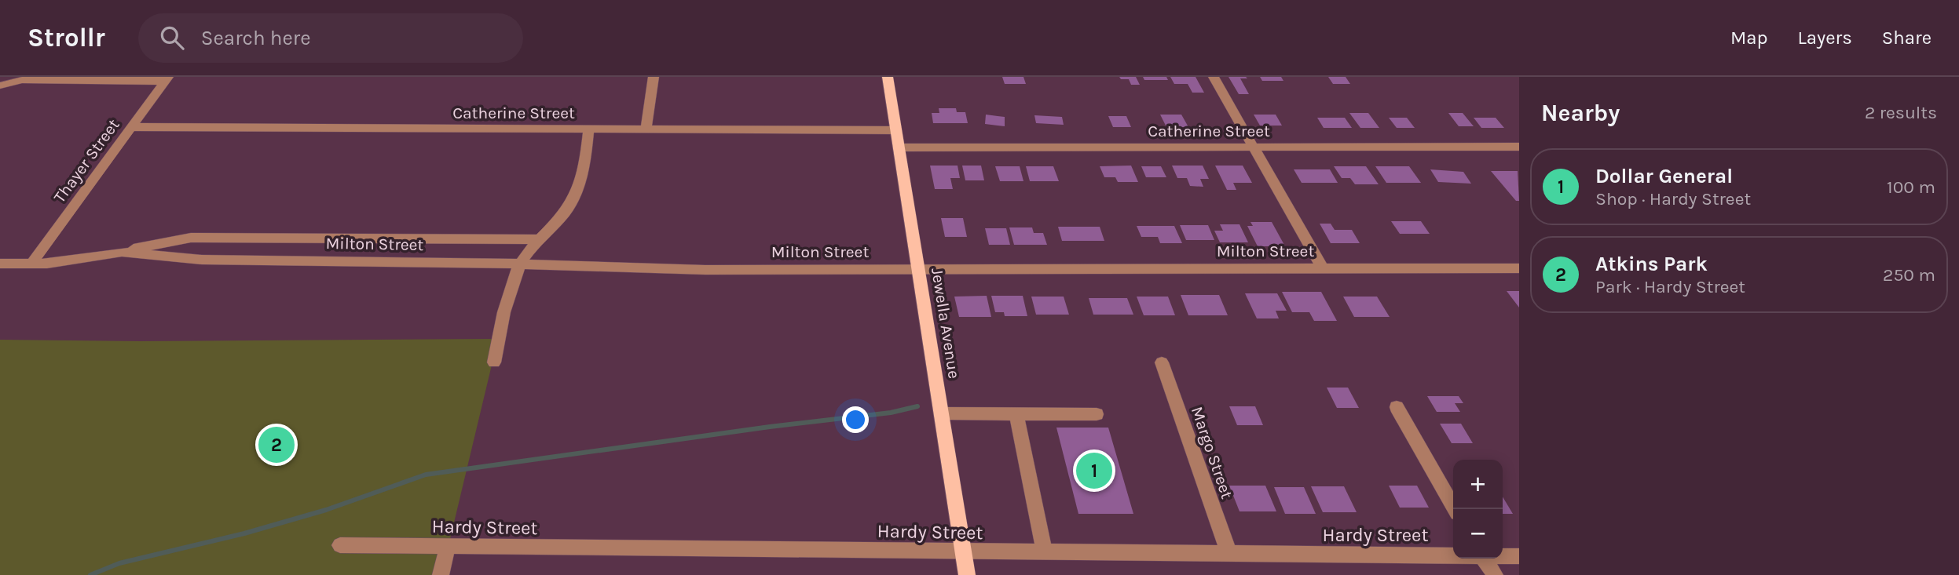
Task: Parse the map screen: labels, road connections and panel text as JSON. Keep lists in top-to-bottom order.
{
  "streets": {
    "main road": ["Jewella Avenue"],
    "street": [
      "Catherine Street",
      "Thayer Street",
      "Milton Street",
      "Margo Street",
      "Hardy Street"
    ]
  },
  "crossings": [
    ["Catherine Street", "Thayer Street"],
    ["Catherine Street", "Jewella Avenue"],
    ["Thayer Street", "Milton Street"],
    ["Milton Street", "Jewella Avenue"],
    ["Jewella Avenue", "Hardy Street"],
    ["Margo Street", "Hardy Street"]
  ],
  "page": {
    "header": "Strollr",
    "search": "Search here",
    "nav": ["Map", "Layers", "Share"],
    "heading": ["Nearby", "2 results"],
    "list": [
      {
        "mark": "1",
        "name": "Dollar General",
        "note": "Shop · Hardy Street",
        "value": "100 m"
      },
      {
        "mark": "2",
        "name": "Atkins Park",
        "note": "Park · Hardy Street",
        "value": "250 m"
      }
    ],
    "pins": ["2", "1"],
    "map_buttons": ["+", "−"]
  }
}
